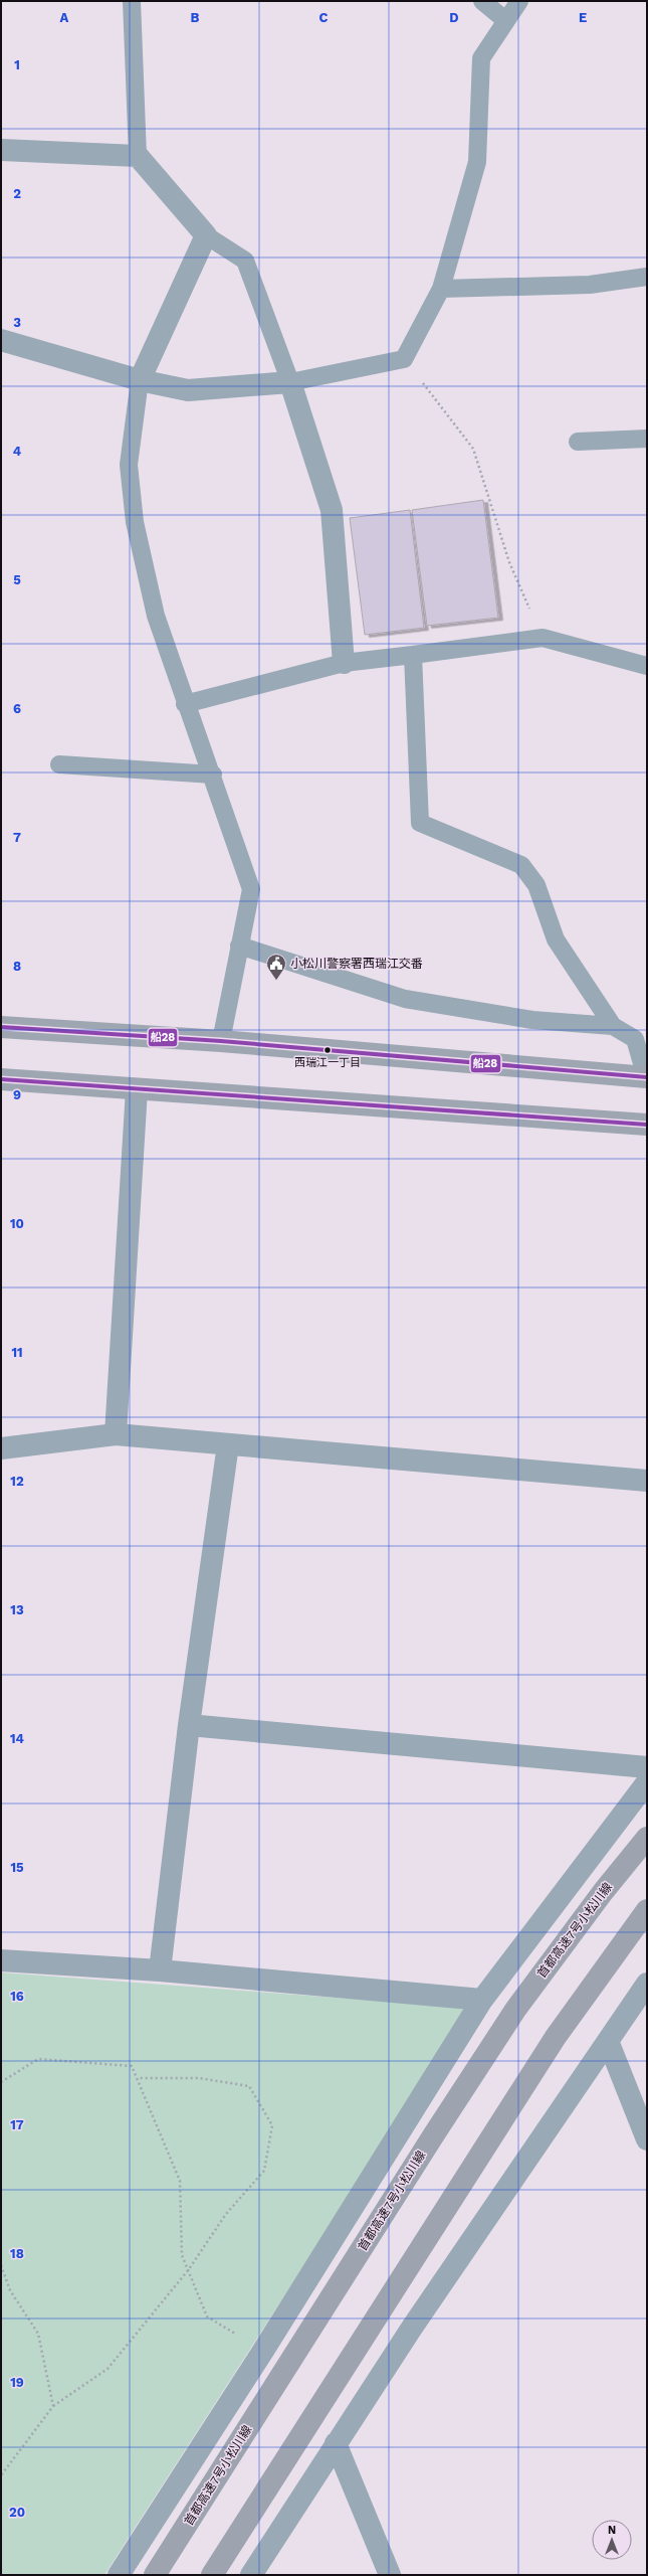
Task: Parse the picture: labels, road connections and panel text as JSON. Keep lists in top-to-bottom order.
{
  "streets": {
    "highway": ["首都高速7号小松川線"]
  },
  "places": {
    "public building": ["小松川警察署西瑞江交番"],
    "other": ["西瑞江一丁目"]
  },
  "lines": ["transit line 船28"],
  "north": "top",
  "grid": {
    "columns": [
      "A",
      "B",
      "C",
      "D",
      "E"
    ],
    "rows": [
      "1",
      "2",
      "3",
      "4",
      "5",
      "6",
      "7",
      "8",
      "9",
      "10",
      "11",
      "12",
      "13",
      "14",
      "15",
      "16",
      "17",
      "18",
      "19",
      "20"
    ]
  }
}
